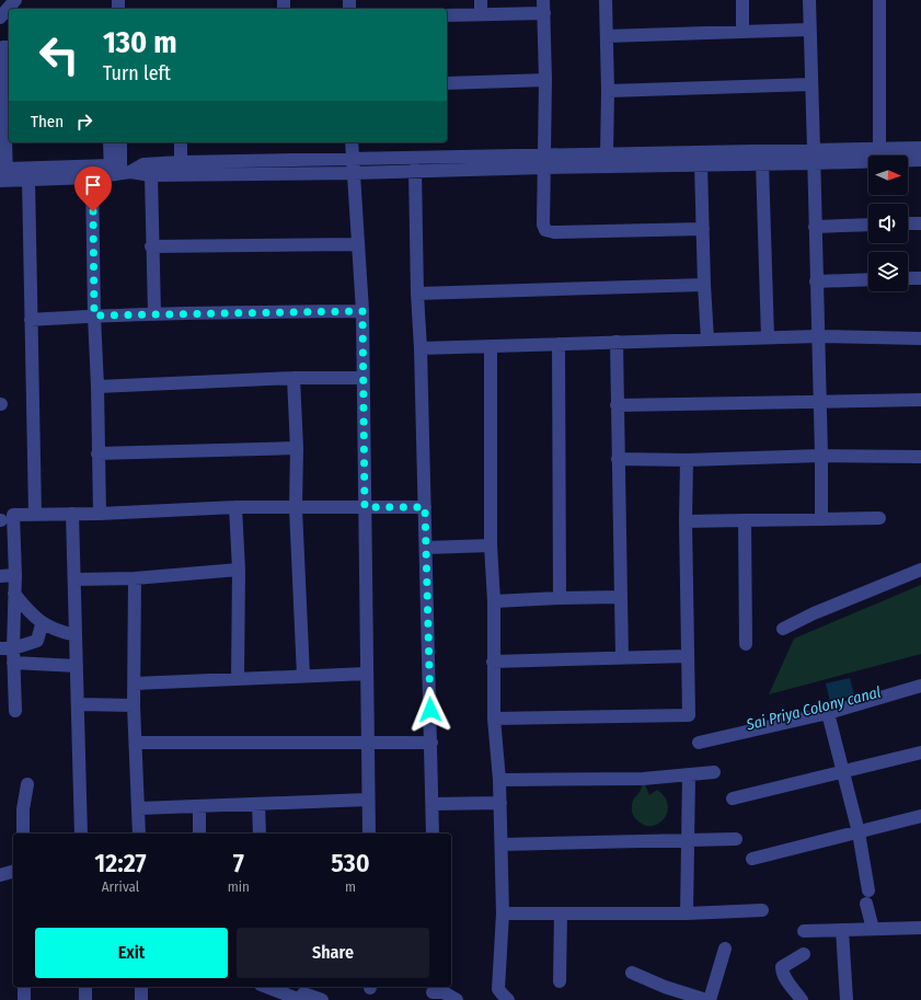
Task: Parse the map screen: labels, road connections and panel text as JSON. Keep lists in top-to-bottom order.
{
  "water": ["Sai Priya Colony canal"],
  "north": "right",
  "page": {
    "turn": ["130 m", "Turn left"],
    "then": "Then",
    "eta": [
      "12:27",
      "Arrival",
      "7",
      "min",
      "530",
      "m"
    ],
    "buttons": ["Exit", "Share"]
  }
}
